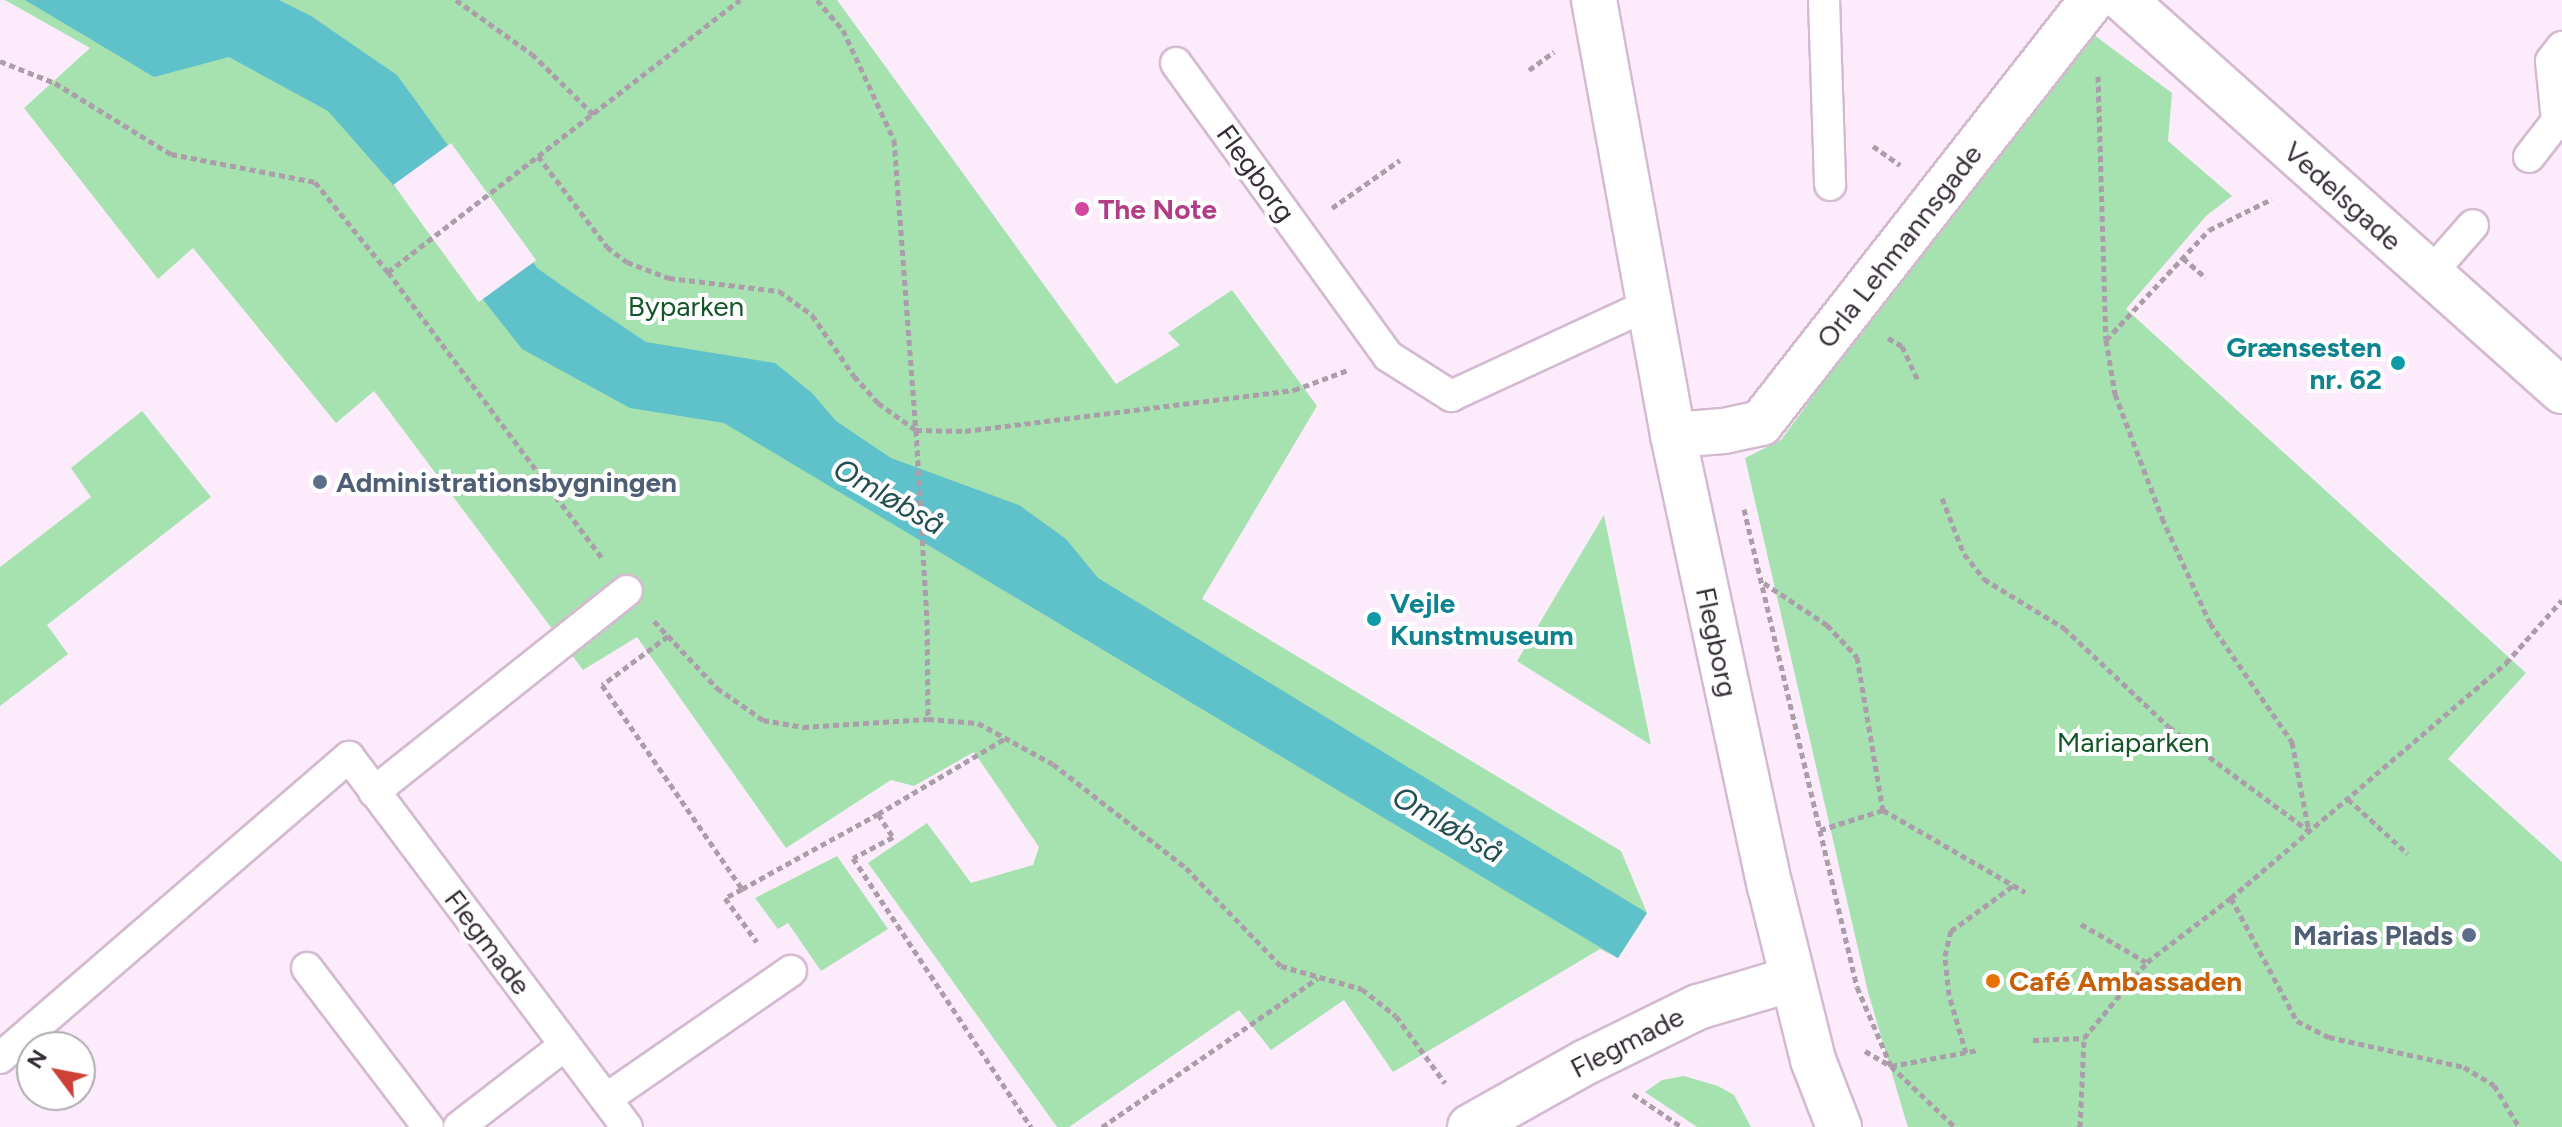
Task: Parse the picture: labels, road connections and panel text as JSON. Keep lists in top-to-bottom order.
{
  "streets": {
    "street": [
      "Flegborg",
      "Vedelsgade",
      "Orla Lehmannsgade",
      "Flegmade"
    ]
  },
  "crossings": [
    ["Flegborg", "Orla Lehmannsgade"],
    ["Flegborg", "Flegmade"]
  ],
  "water": ["Omløbså"],
  "parks": ["Byparken", "Mariaparken"],
  "places": [
    "The Note",
    "Grænsesten nr. 62",
    "Administrationsbygningen",
    "Vejle Kunstmuseum",
    "Marias Plads",
    "Café Ambassaden"
  ],
  "north": "top left"
}
